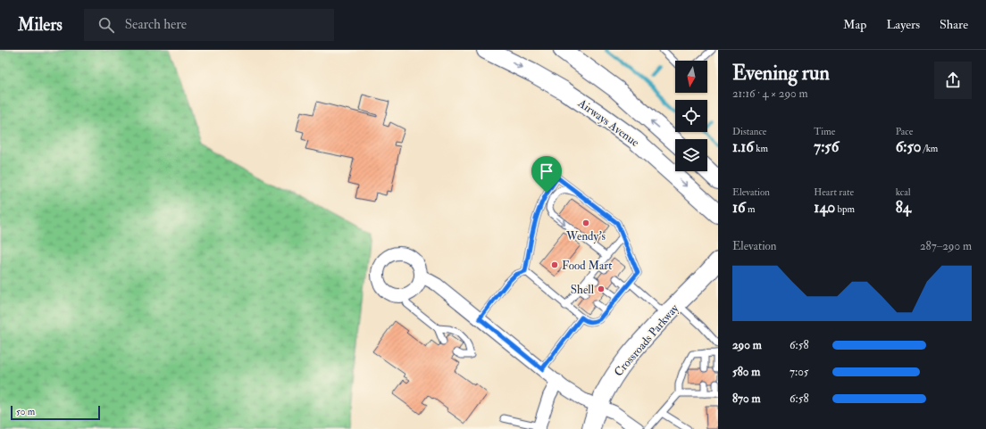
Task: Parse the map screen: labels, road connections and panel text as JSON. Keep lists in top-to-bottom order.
{
  "streets": {
    "main road": ["Airways Avenue", "Crossroads Parkway"]
  },
  "places": ["Wendy's", "Food Mart", "Shell"],
  "scale_bar": "50 m",
  "north": "bottom",
  "page": {
    "header": "Milers",
    "search": "Search here",
    "nav": ["Map", "Layers", "Share"],
    "heading": ["Evening run", "21:16 · 4 × 290 m"],
    "stats": [
      ["Distance", "1.16 km"],
      ["Time", "7:56"],
      ["Pace", "6:50 /km"],
      ["Elevation", "16 m"],
      ["Heart rate", "140 bpm"],
      ["kcal", "84"]
    ],
    "chart": ["Elevation", "287–290 m"],
    "list": [
      {
        "name": "290 m",
        "note": "6:58"
      },
      {
        "name": "580 m",
        "note": "7:05"
      },
      {
        "name": "870 m",
        "note": "6:58"
      }
    ],
    "scale": "50 m"
  }
}
